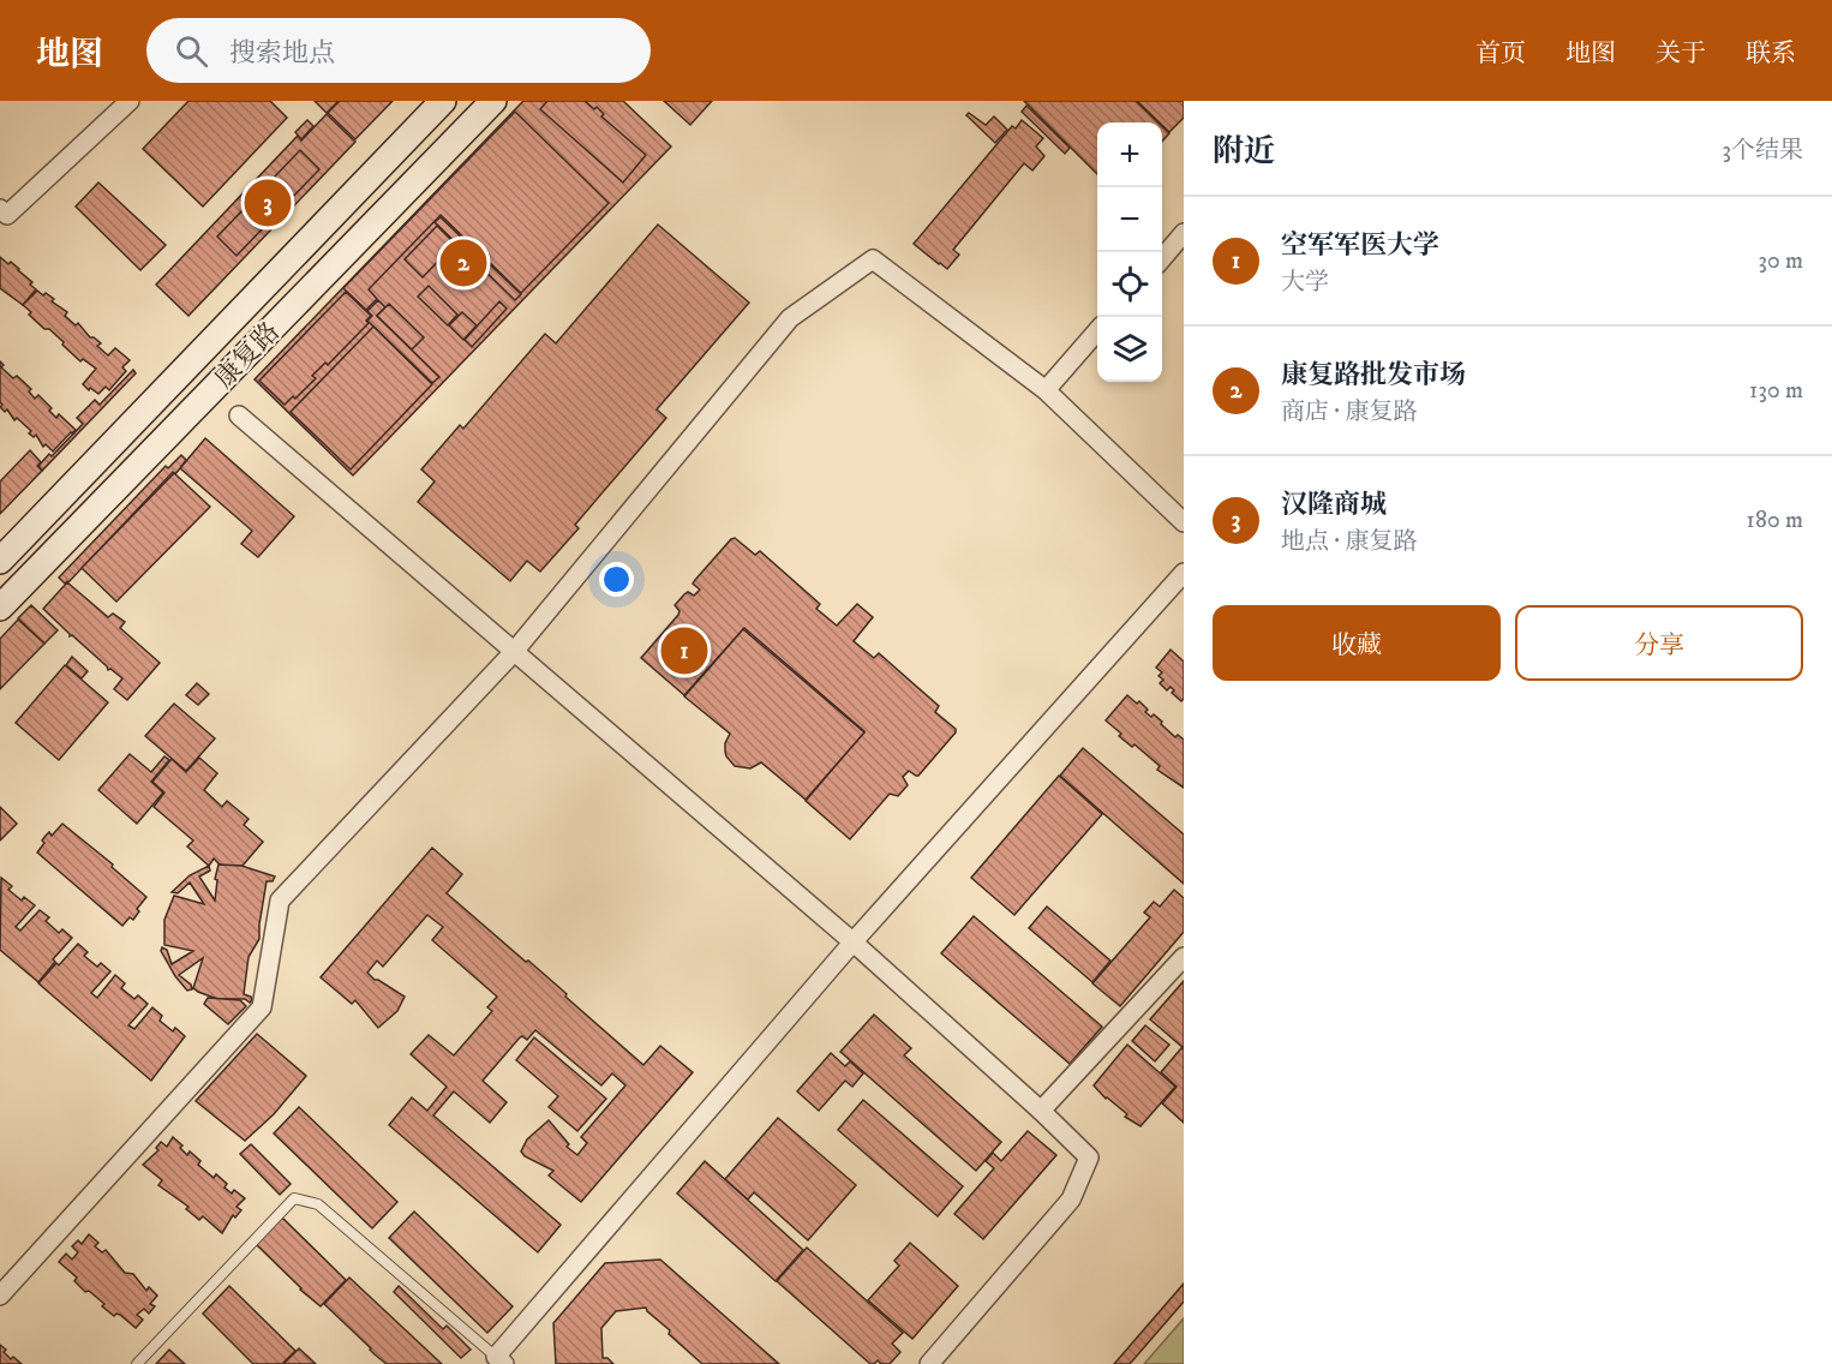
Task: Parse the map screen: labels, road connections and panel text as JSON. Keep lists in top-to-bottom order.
{
  "streets": {
    "main road": ["康复路"]
  },
  "page": {
    "header": "地图",
    "search": "搜索地点",
    "nav": [
      "首页",
      "地图",
      "关于",
      "联系"
    ],
    "heading": ["附近", "3个结果"],
    "map_buttons": ["+", "−"],
    "pins": ["3", "2", "1"],
    "list": [
      {
        "mark": "1",
        "name": "空军军医大学",
        "note": "大学",
        "value": "30 m"
      },
      {
        "mark": "2",
        "name": "康复路批发市场",
        "note": "商店 · 康复路",
        "value": "130 m"
      },
      {
        "mark": "3",
        "name": "汉隆商城",
        "note": "地点 · 康复路",
        "value": "180 m"
      }
    ],
    "buttons": ["收藏", "分享"]
  }
}
